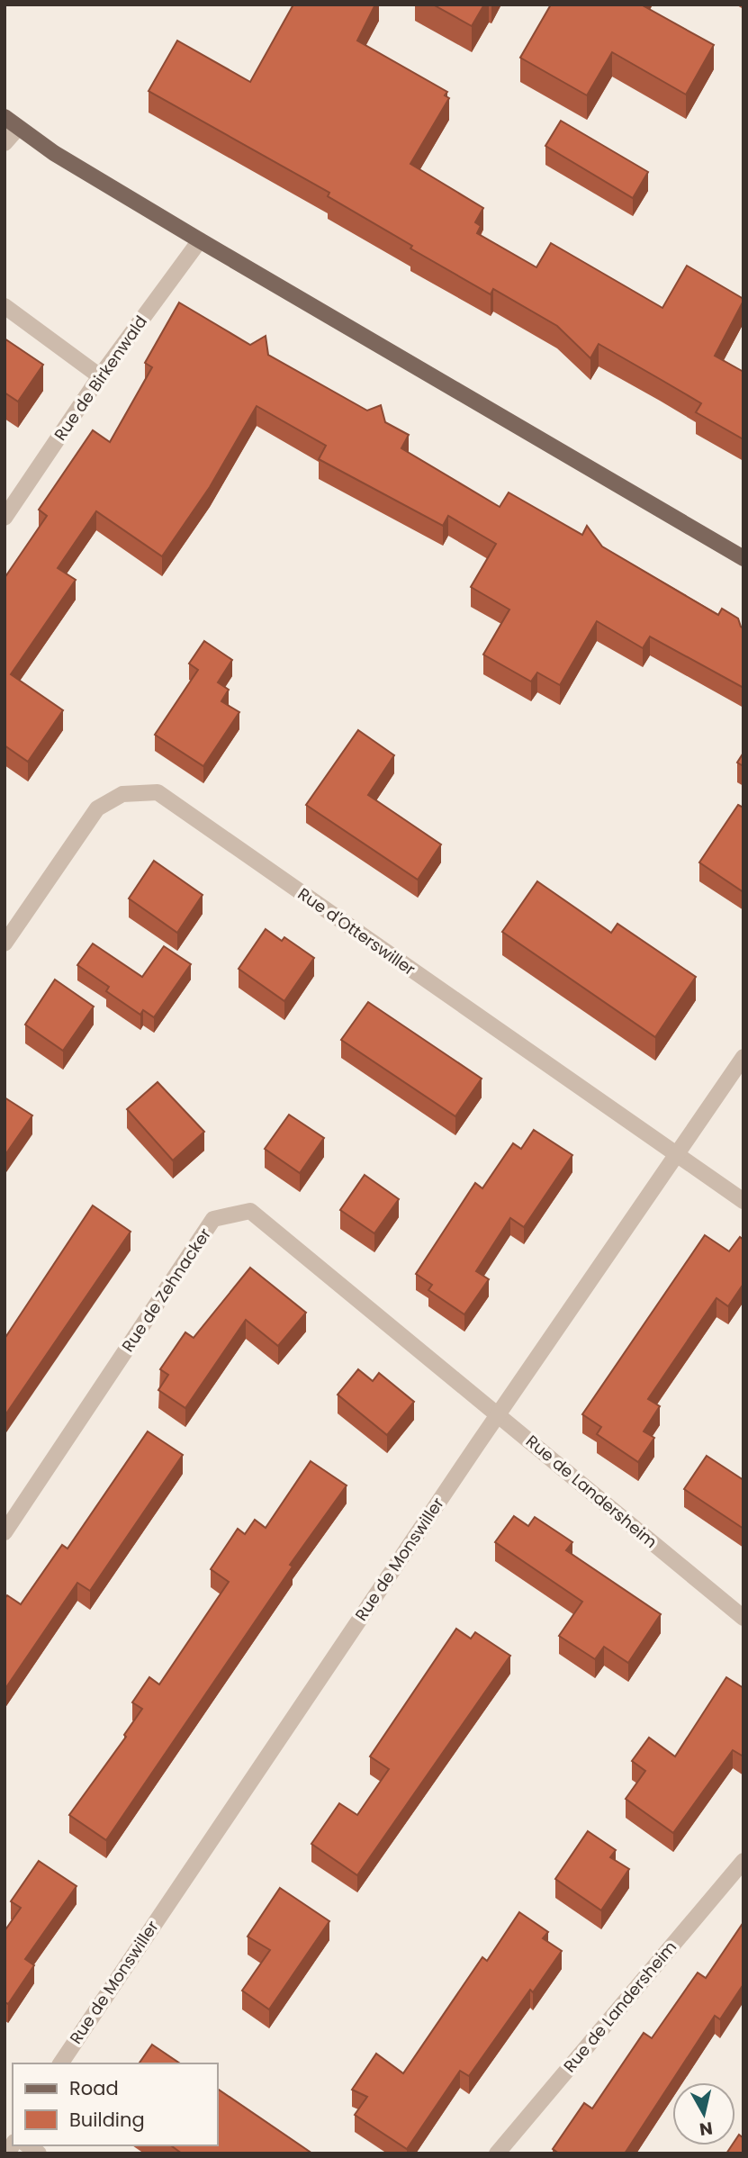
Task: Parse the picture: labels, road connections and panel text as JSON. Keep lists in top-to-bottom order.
{
  "streets": {
    "street": [
      "Rue de Birkenwald",
      "Rue d'Otterswiller",
      "Rue de Zehnacker",
      "Rue de Landersheim",
      "Rue de Monswiller"
    ]
  },
  "crossings": [
    ["Rue d'Otterswiller", "Rue de Monswiller"],
    ["Rue de Zehnacker", "Rue de Landersheim"],
    ["Rue de Zehnacker", "Rue de Monswiller"],
    ["Rue de Landersheim", "Rue de Monswiller"]
  ],
  "legend": ["Road", "Building"],
  "north": "bottom"
}
